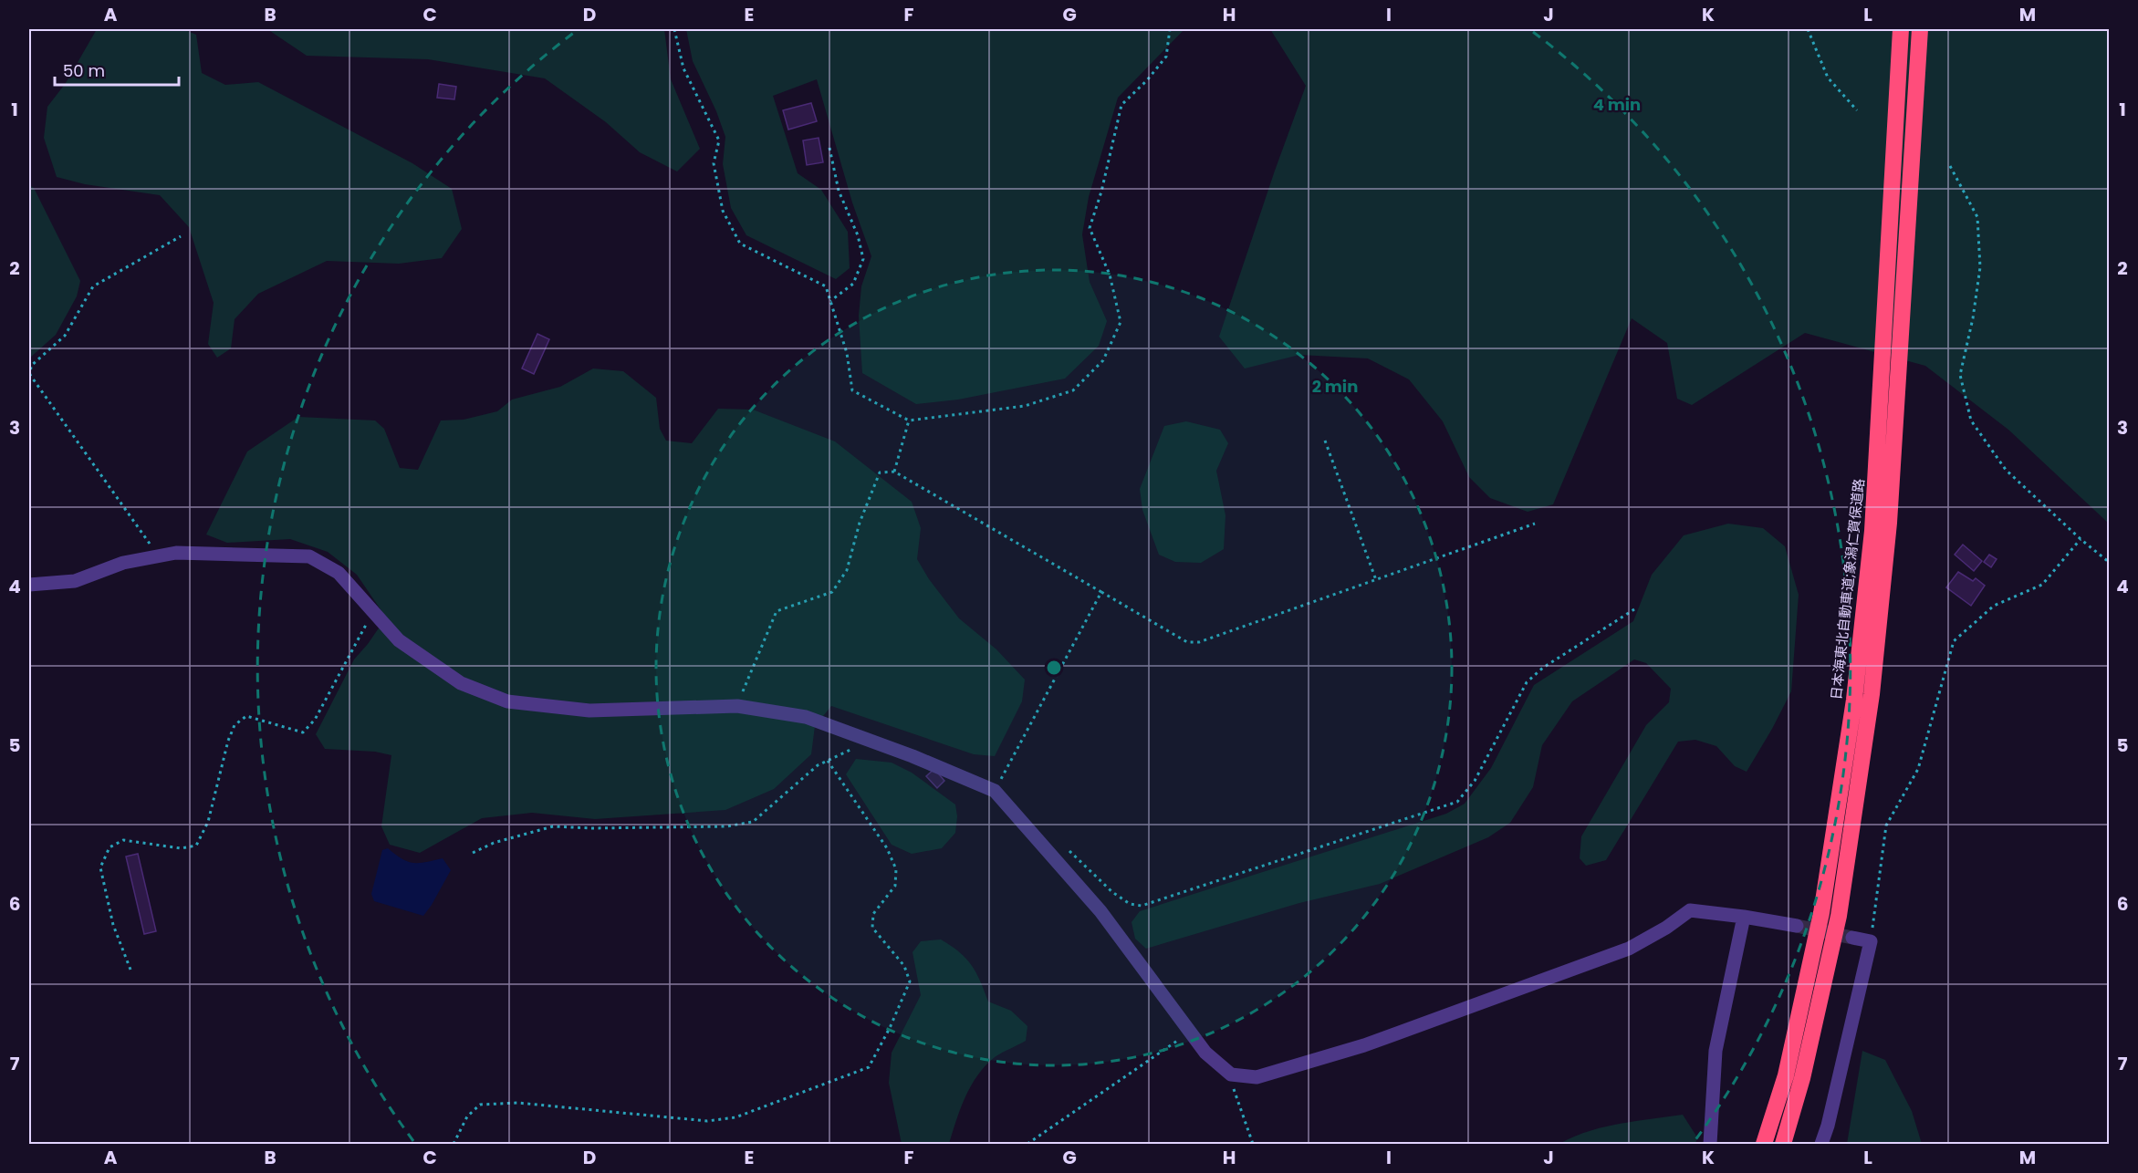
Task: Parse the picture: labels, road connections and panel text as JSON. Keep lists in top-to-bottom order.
{
  "streets": {
    "highway": ["日本海東北自動車道;象潟仁賀保道路"]
  },
  "scale_bar": "50 m",
  "grid": {
    "columns": [
      "A",
      "B",
      "C",
      "D",
      "E",
      "F",
      "G",
      "H",
      "I",
      "J",
      "K",
      "L",
      "M"
    ],
    "rows": [
      "1",
      "2",
      "3",
      "4",
      "5",
      "6",
      "7"
    ]
  },
  "rings": ["4 min", "2 min"]
}
